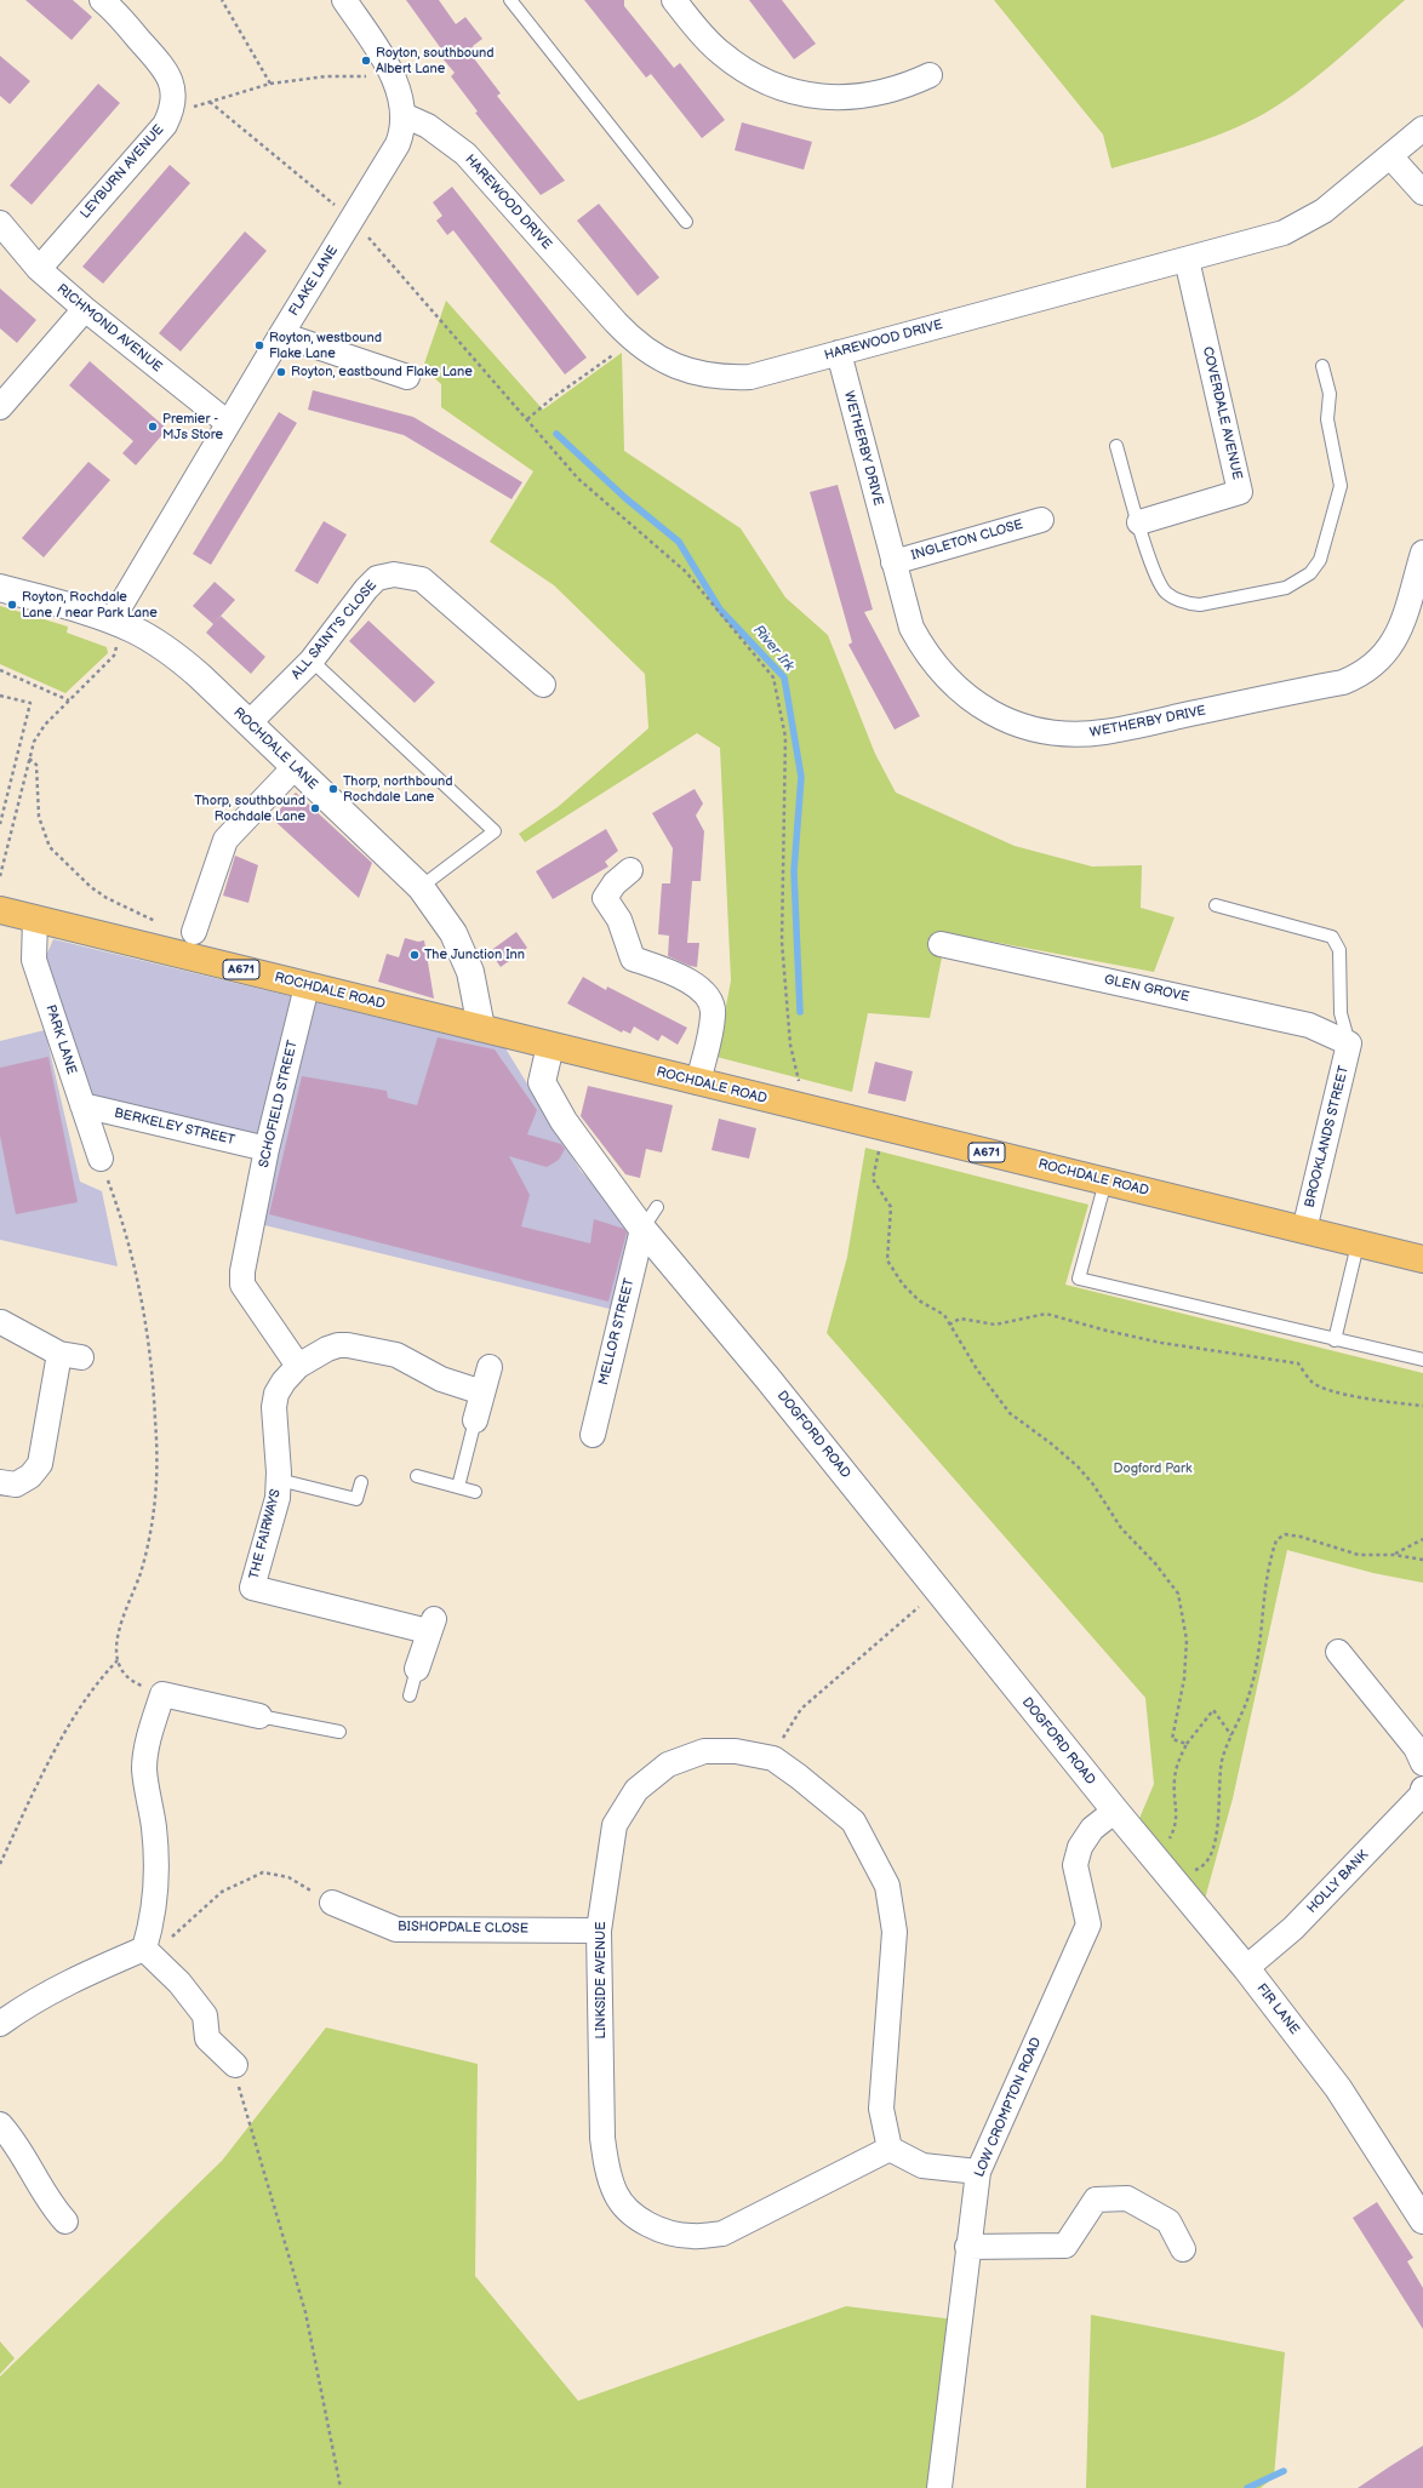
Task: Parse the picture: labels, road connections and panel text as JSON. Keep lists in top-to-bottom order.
{
  "streets": {
    "main road": ["A671", "ROCHDALE ROAD"],
    "street": [
      "LEYBURN AVENUE",
      "HAREWOOD DRIVE",
      "FLAKE LANE",
      "RICHMOND AVENUE",
      "COVERDALE AVENUE",
      "WETHERBY DRIVE",
      "INGLETON CLOSE",
      "ALL SAINT'S CLOSE",
      "ROCHDALE LANE",
      "GLEN GROVE",
      "PARK LANE",
      "SCHOFIELD STREET",
      "BERKELEY STREET",
      "BROOKLANDS STREET",
      "MELLOR STREET",
      "DOGFORD ROAD",
      "THE FAIRWAYS",
      "HOLLY BANK",
      "BISHOPDALE CLOSE",
      "LINKSIDE AVENUE",
      "FIR LANE",
      "LOW CROMPTON ROAD"
    ]
  },
  "crossings": [
    ["LEYBURN AVENUE", "RICHMOND AVENUE"],
    ["HAREWOOD DRIVE", "FLAKE LANE"],
    ["HAREWOOD DRIVE", "COVERDALE AVENUE"],
    ["HAREWOOD DRIVE", "WETHERBY DRIVE"],
    ["FLAKE LANE", "RICHMOND AVENUE"],
    ["FLAKE LANE", "ROCHDALE LANE"],
    ["WETHERBY DRIVE", "INGLETON CLOSE"],
    ["ALL SAINT'S CLOSE", "ROCHDALE LANE"],
    ["ROCHDALE LANE", "ROCHDALE ROAD"],
    ["GLEN GROVE", "BROOKLANDS STREET"],
    ["ROCHDALE ROAD", "PARK LANE"],
    ["ROCHDALE ROAD", "SCHOFIELD STREET"],
    ["ROCHDALE ROAD", "BROOKLANDS STREET"],
    ["ROCHDALE ROAD", "DOGFORD ROAD"],
    ["PARK LANE", "BERKELEY STREET"],
    ["SCHOFIELD STREET", "BERKELEY STREET"],
    ["SCHOFIELD STREET", "THE FAIRWAYS"],
    ["MELLOR STREET", "DOGFORD ROAD"],
    ["DOGFORD ROAD", "FIR LANE"],
    ["DOGFORD ROAD", "LOW CROMPTON ROAD"],
    ["HOLLY BANK", "FIR LANE"],
    ["BISHOPDALE CLOSE", "LINKSIDE AVENUE"],
    ["FIR LANE", "LOW CROMPTON ROAD"]
  ],
  "water": ["River Irk"],
  "parks": ["Dogford Park"],
  "places": [
    "Royton, southbound Albert Lane",
    "Royton, westbound Flake Lane",
    "Royton, eastbound Flake Lane",
    "Premier - MJs Store",
    "Royton, Rochdale Lane / near Park Lane",
    "Thorp, northbound Rochdale Lane",
    "Thorp, southbound Rochdale Lane",
    "The Junction Inn"
  ]
}
